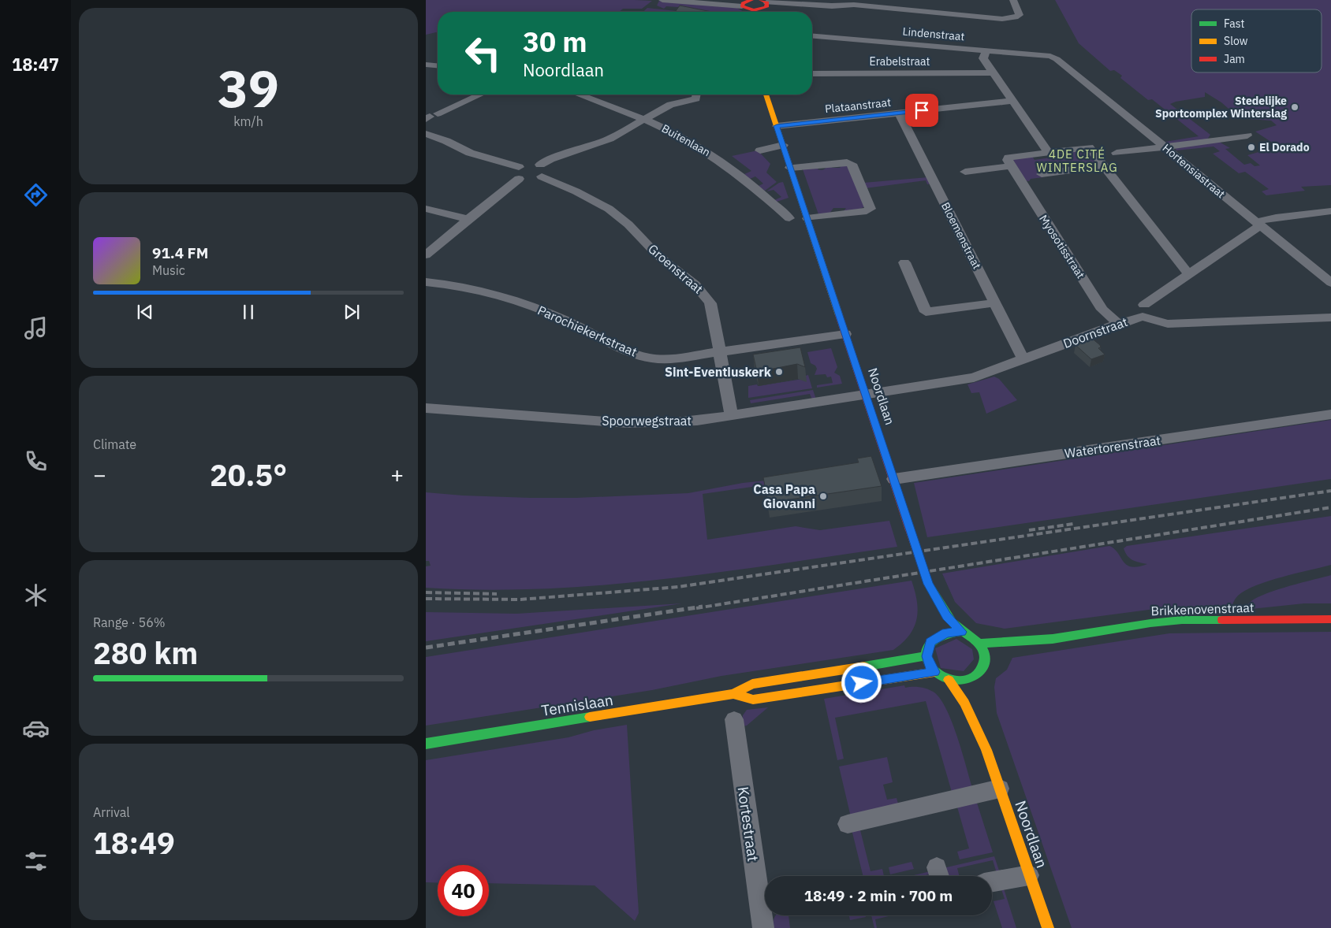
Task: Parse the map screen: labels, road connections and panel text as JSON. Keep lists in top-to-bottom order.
{
  "streets": {
    "street": [
      "Lindenstraat",
      "Erabelstraat",
      "Plataanstraat",
      "Buitenlaan",
      "Hortensiastraat",
      "Bloemenstraat",
      "Myosotisstraat",
      "Groenstraat",
      "Parochiekerkstraat",
      "Doornstraat",
      "Noordlaan",
      "Spoorwegstraat",
      "Watertorenstraat",
      "Brikkenovenstraat",
      "Tennislaan",
      "Kortestraat"
    ]
  },
  "crossings": [
    ["Lindenstraat", "Hortensiastraat"],
    ["Plataanstraat", "Bloemenstraat"],
    ["Plataanstraat", "Noordlaan"],
    ["Bloemenstraat", "Doornstraat"],
    ["Myosotisstraat", "Doornstraat"],
    ["Groenstraat", "Parochiekerkstraat"],
    ["Groenstraat", "Spoorwegstraat"],
    ["Parochiekerkstraat", "Noordlaan"],
    ["Doornstraat", "Noordlaan"],
    ["Doornstraat", "Spoorwegstraat"],
    ["Noordlaan", "Spoorwegstraat"],
    ["Noordlaan", "Watertorenstraat"],
    ["Noordlaan", "Brikkenovenstraat"],
    ["Noordlaan", "Tennislaan"],
    ["Brikkenovenstraat", "Tennislaan"]
  ],
  "districts": ["4DE CITÉ WINTERSLAG"],
  "places": [
    "Stedelijke Sportcomplex Winterslag",
    "El Dorado",
    "Sint-Eventiuskerk",
    "Casa Papa Giovanni"
  ],
  "legend": ["Fast", "Slow", "Jam"],
  "page": {
    "tabs": "18:47",
    "tile": [
      ["39", "km/h"],
      "Climate",
      ["Range · 56%", "280 km"],
      ["Arrival", "18:49"]
    ],
    "turn": ["30 m", "Noordlaan"],
    "song": ["91.4 FM", "Music"],
    "heat": ["−", "20.5°", "+"],
    "limit": "40",
    "trip": "18:49 · 2 min · 700 m"
  }
}
